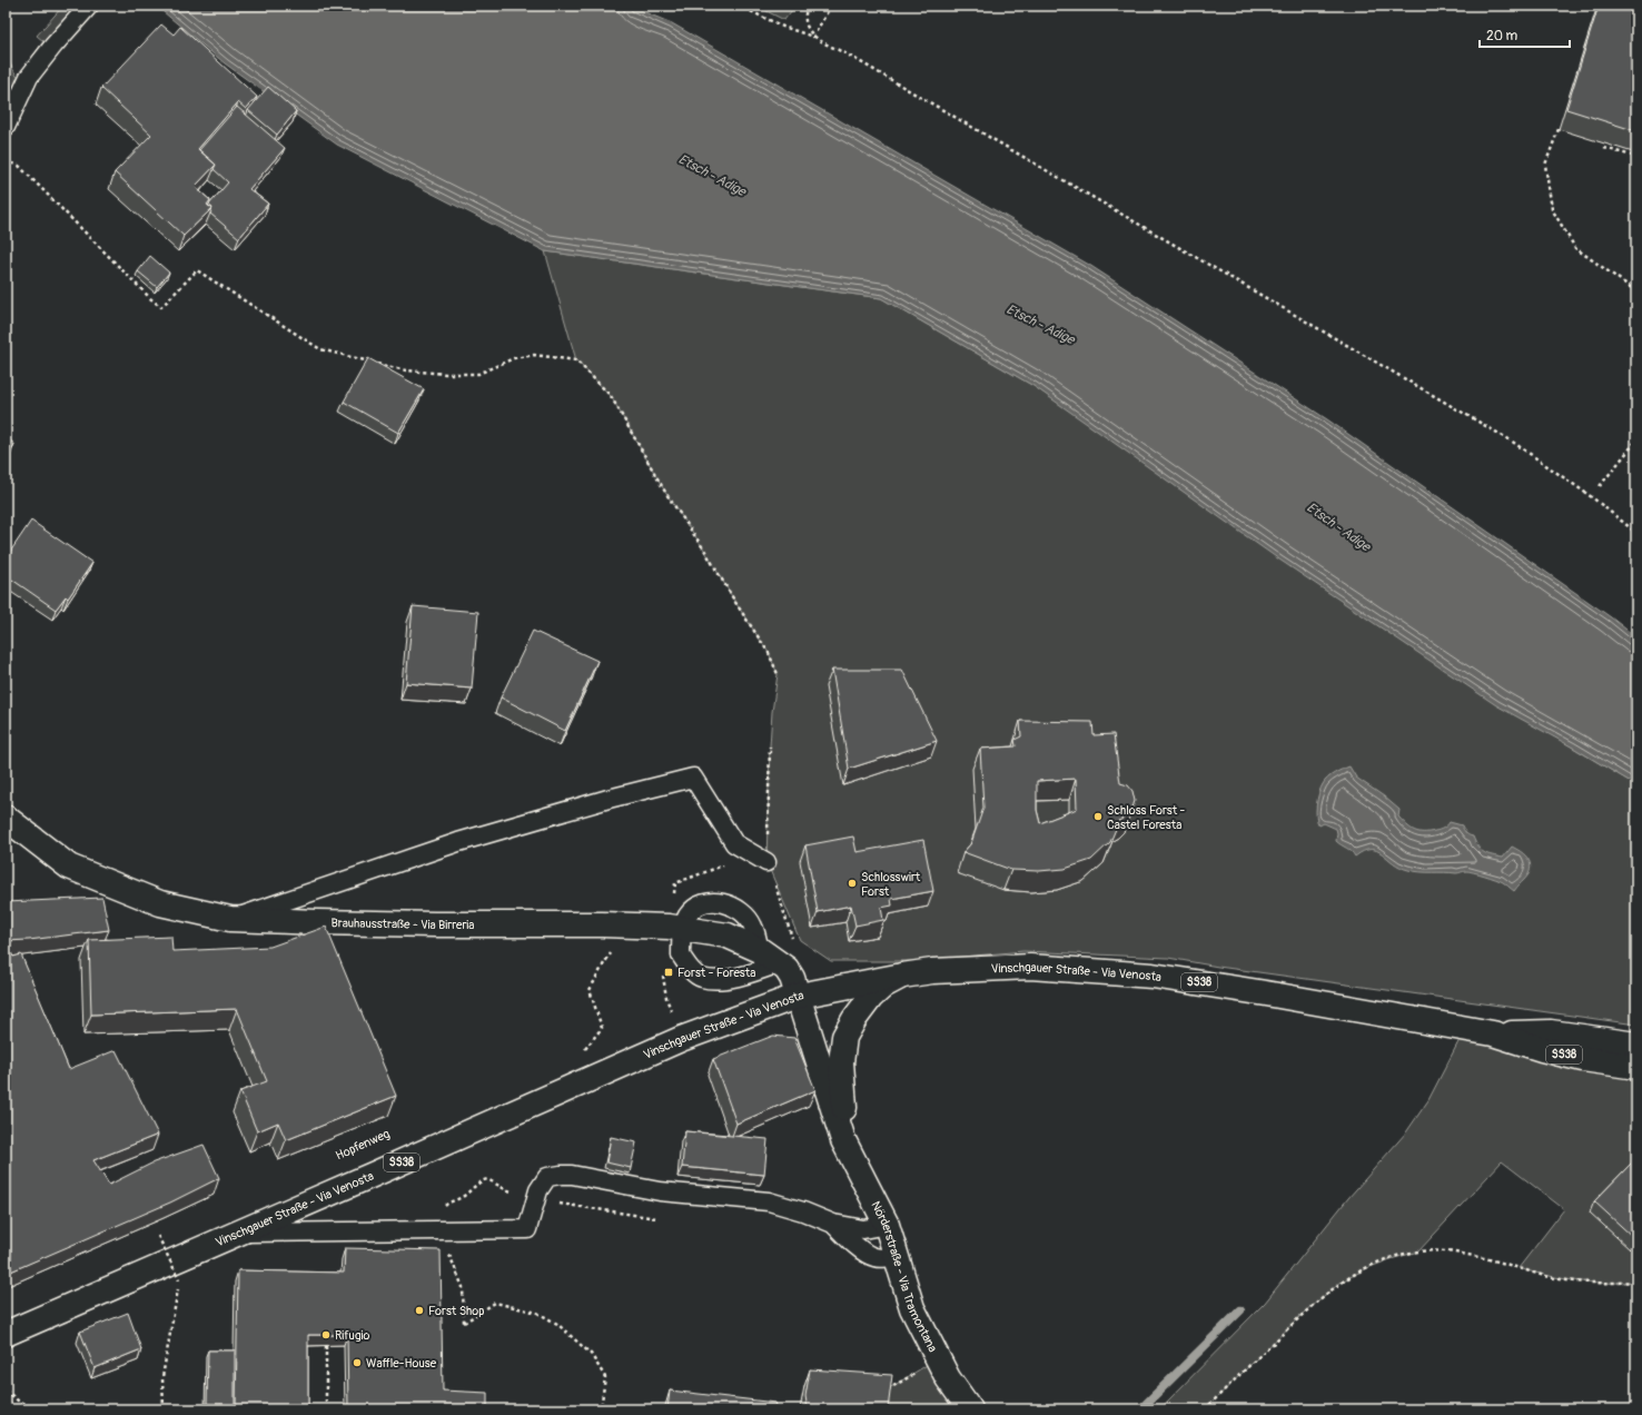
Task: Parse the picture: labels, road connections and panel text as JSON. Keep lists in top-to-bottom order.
{
  "streets": {
    "main road": [
      "Brauhausstraße - Via Birreria",
      "Vinschgauer Straße - Via Venosta",
      "SS38",
      "Nörderstraße - Via Tramontana"
    ]
  },
  "crossings": [
    ["Brauhausstraße - Via Birreria", "Vinschgauer Straße - Via Venosta"],
    ["Brauhausstraße - Via Birreria", "Nörderstraße - Via Tramontana"],
    ["Vinschgauer Straße - Via Venosta", "Nörderstraße - Via Tramontana"]
  ],
  "water": ["Etsch - Adige"],
  "places": {
    "other": [
      "Schloss Forst - Castel Foresta",
      "Schlosswirt Forst",
      "Forst Shop",
      "Rifugio",
      "Waffle-House"
    ],
    "transit": ["Forst - Foresta"]
  },
  "scale_bar": "20 m"
}
